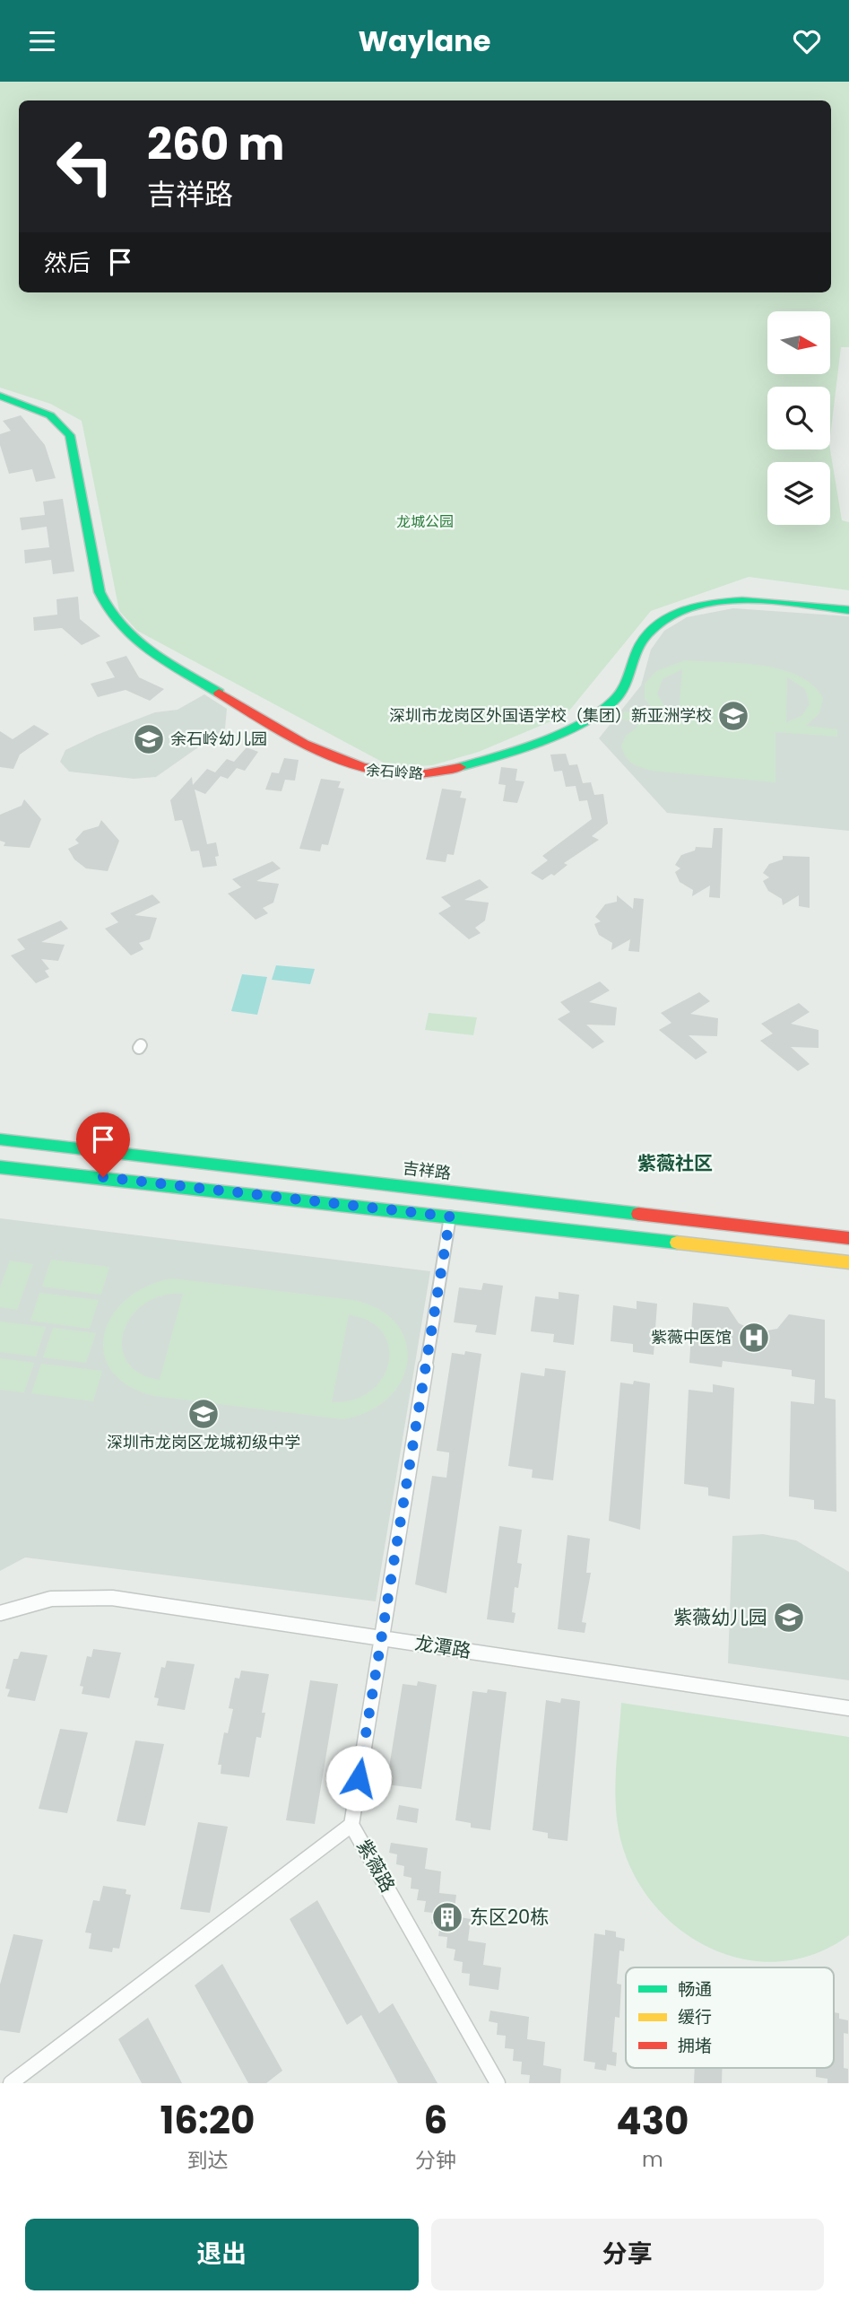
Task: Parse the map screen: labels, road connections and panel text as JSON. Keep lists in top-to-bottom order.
{
  "streets": {
    "street": [
      "余石岭路",
      "吉祥路",
      "龙潭路",
      "紫薇路"
    ]
  },
  "crossings": [
    ["龙潭路", "紫薇路"]
  ],
  "districts": ["紫薇社区"],
  "parks": ["龙城公园"],
  "places": {
    "school or university": [
      "深圳市龙岗区外国语学校（集团）新亚洲学校",
      "余石岭幼儿园",
      "深圳市龙岗区龙城初级中学",
      "紫薇幼儿园"
    ],
    "hospital": ["紫薇中医馆"],
    "building": ["东区20栋"]
  },
  "legend": ["畅通", "缓行", "拥堵"],
  "north": "right",
  "page": {
    "header": "Waylane",
    "turn": ["260 m", "吉祥路"],
    "then": "然后",
    "eta": [
      "16:20",
      "到达",
      "6",
      "分钟",
      "430",
      "m"
    ],
    "buttons": ["退出", "分享"]
  }
}
